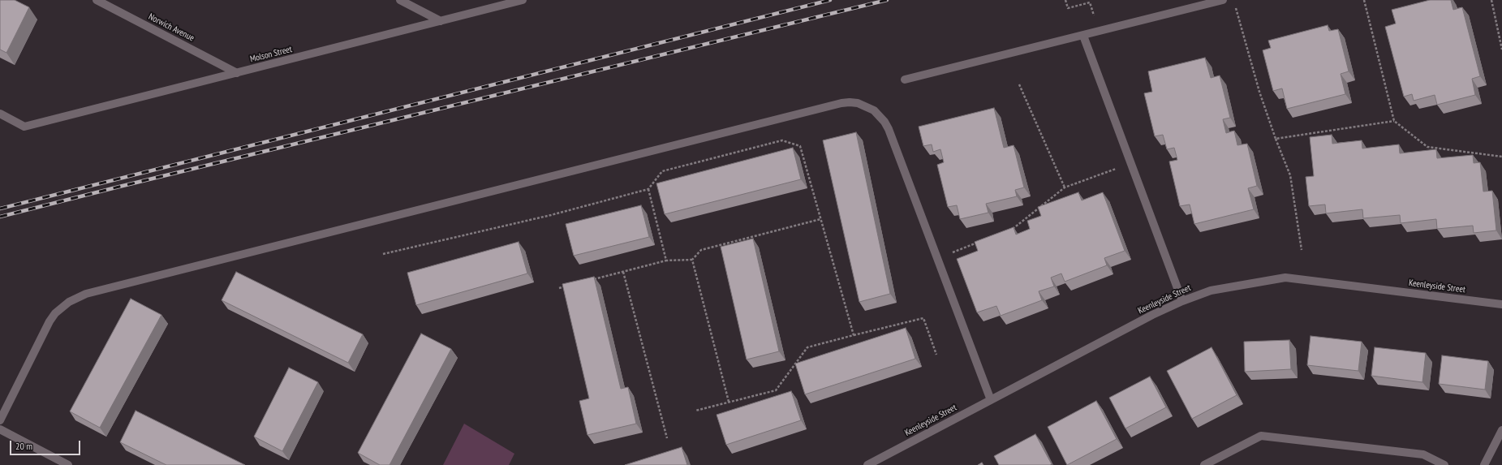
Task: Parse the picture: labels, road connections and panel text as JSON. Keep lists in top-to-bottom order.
{
  "streets": {
    "street": ["Norwich Avenue", "Molson Street", "Keenleyside Street"]
  },
  "crossings": [
    ["Norwich Avenue", "Molson Street"]
  ],
  "scale_bar": "20 m"
}
